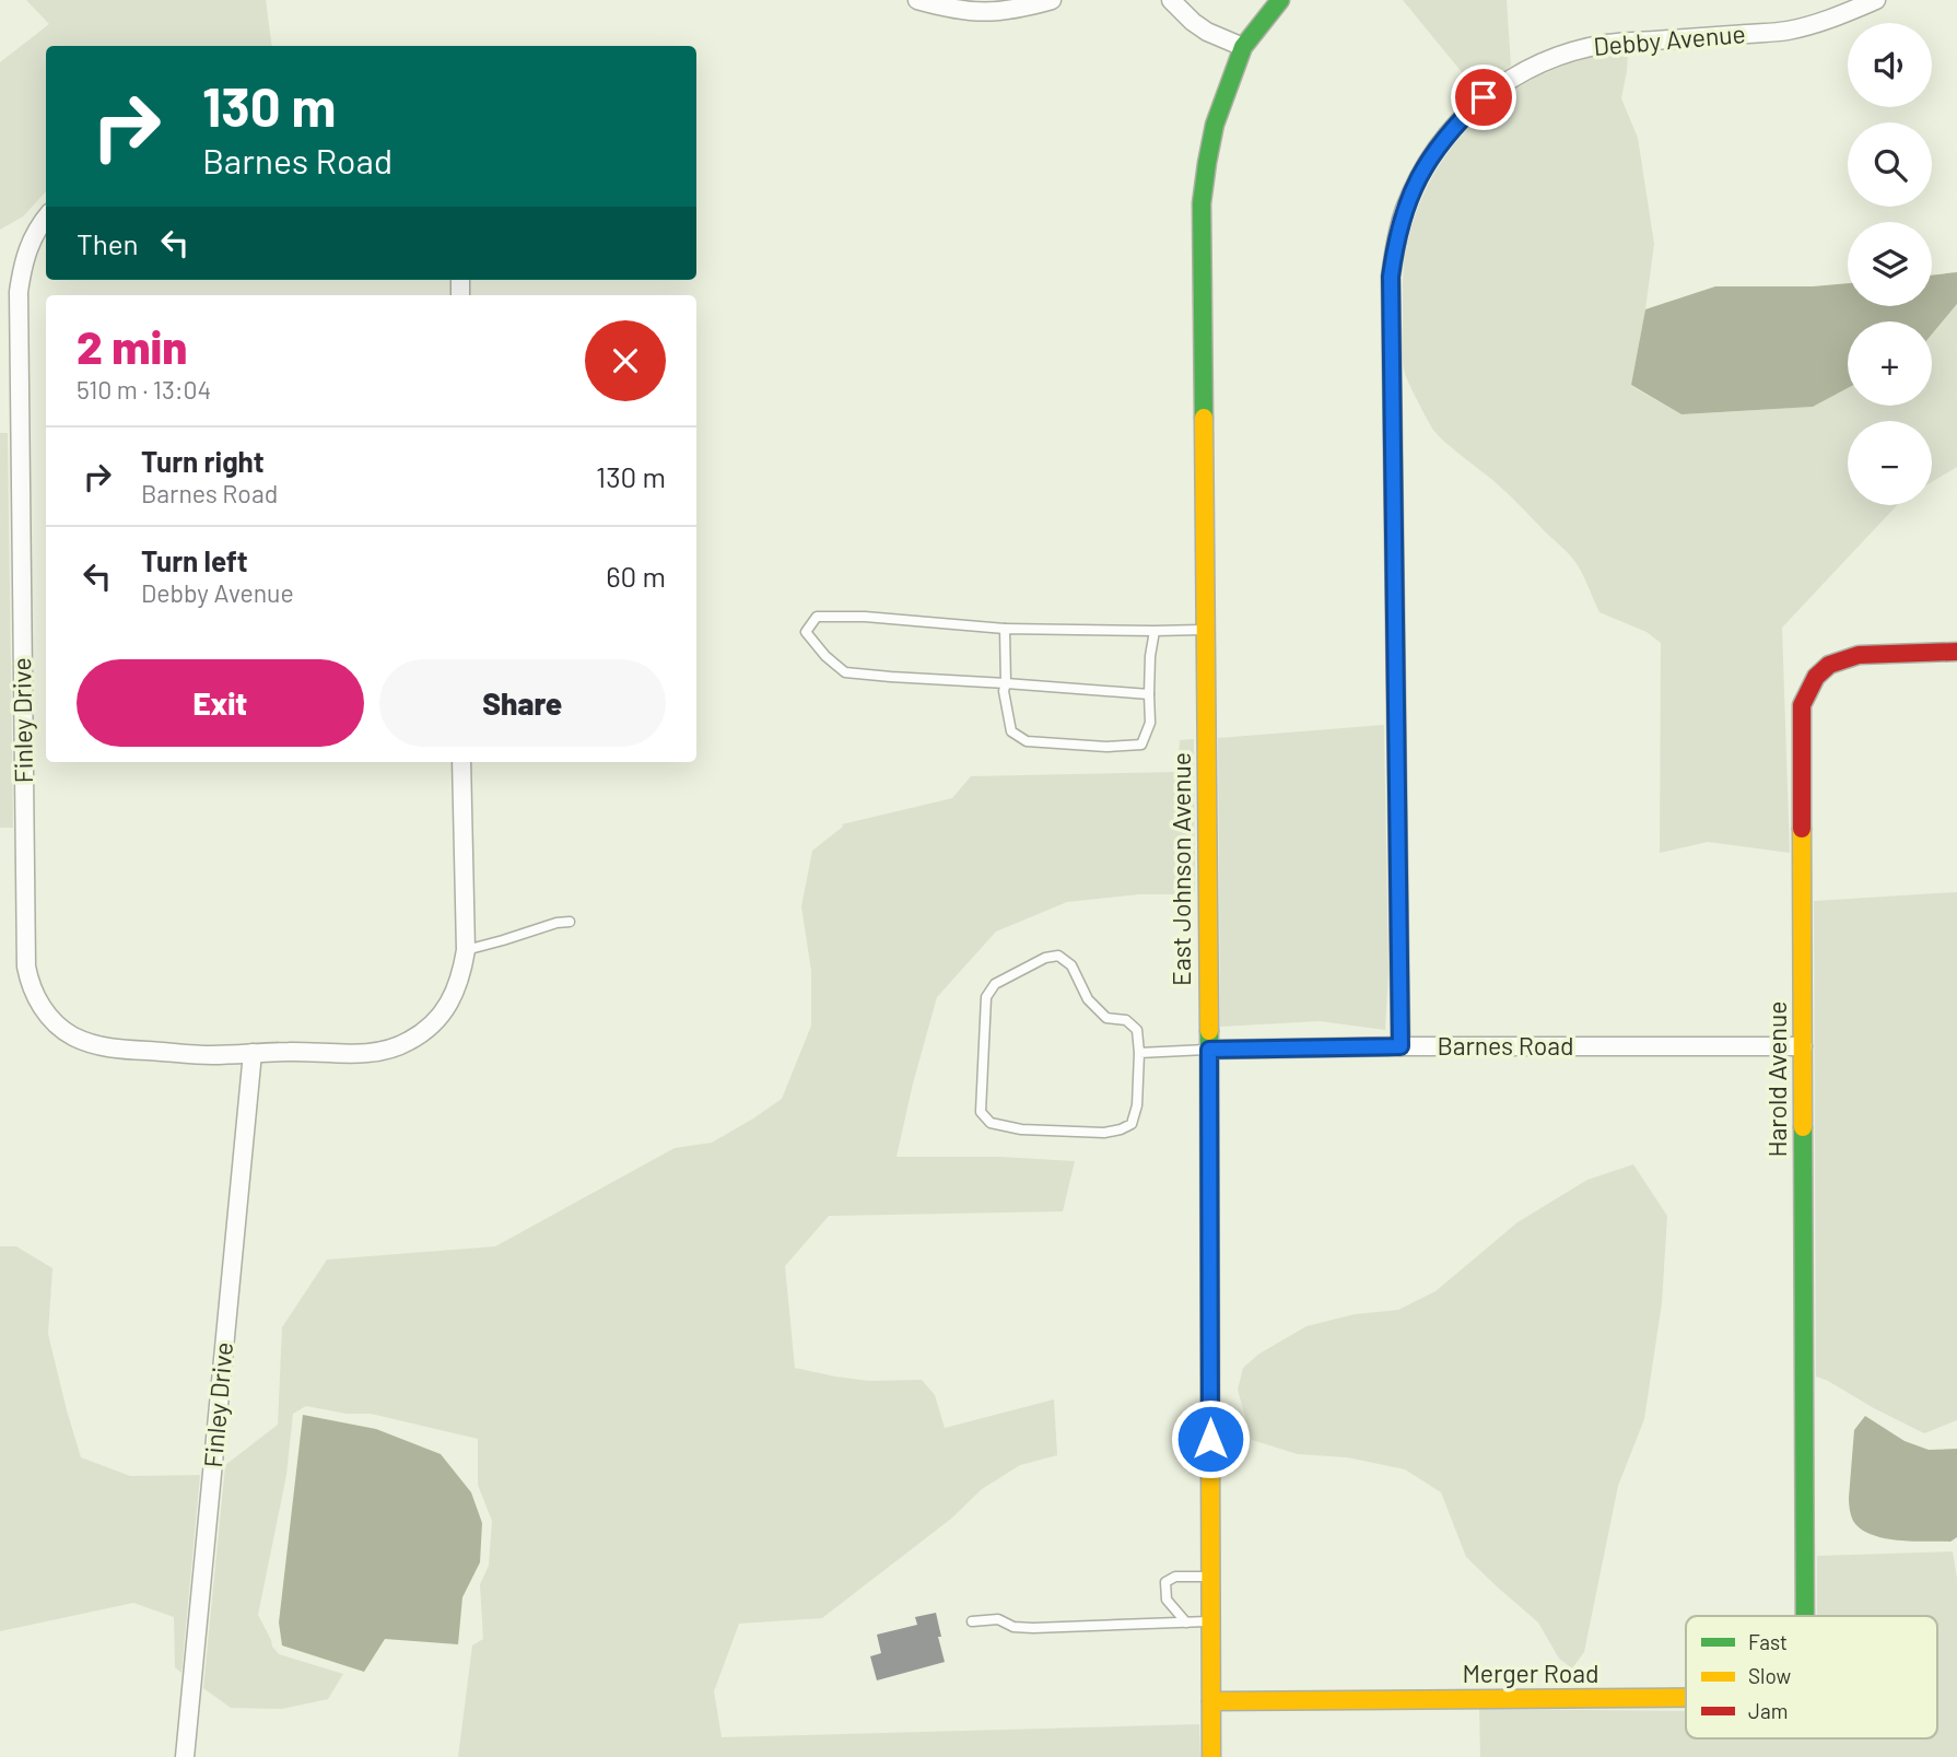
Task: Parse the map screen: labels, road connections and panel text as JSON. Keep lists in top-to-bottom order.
{
  "streets": {
    "main road": ["East Johnson Avenue", "Harold Avenue", "Merger Road"],
    "street": ["Debby Avenue", "Finley Drive", "Barnes Road"]
  },
  "crossings": [
    ["Debby Avenue", "Barnes Road"],
    ["East Johnson Avenue", "Barnes Road"],
    ["East Johnson Avenue", "Merger Road"],
    ["Barnes Road", "Harold Avenue"]
  ],
  "legend": ["Fast", "Slow", "Jam"],
  "page": {
    "map_buttons": ["+", "−"],
    "turn": ["130 m", "Barnes Road"],
    "then": "Then",
    "heading": ["2 min", "510 m · 13:04"],
    "list": [
      {
        "name": "Turn right",
        "note": "Barnes Road",
        "value": "130 m"
      },
      {
        "name": "Turn left",
        "note": "Debby Avenue",
        "value": "60 m"
      }
    ],
    "buttons": ["Exit", "Share"]
  }
}
